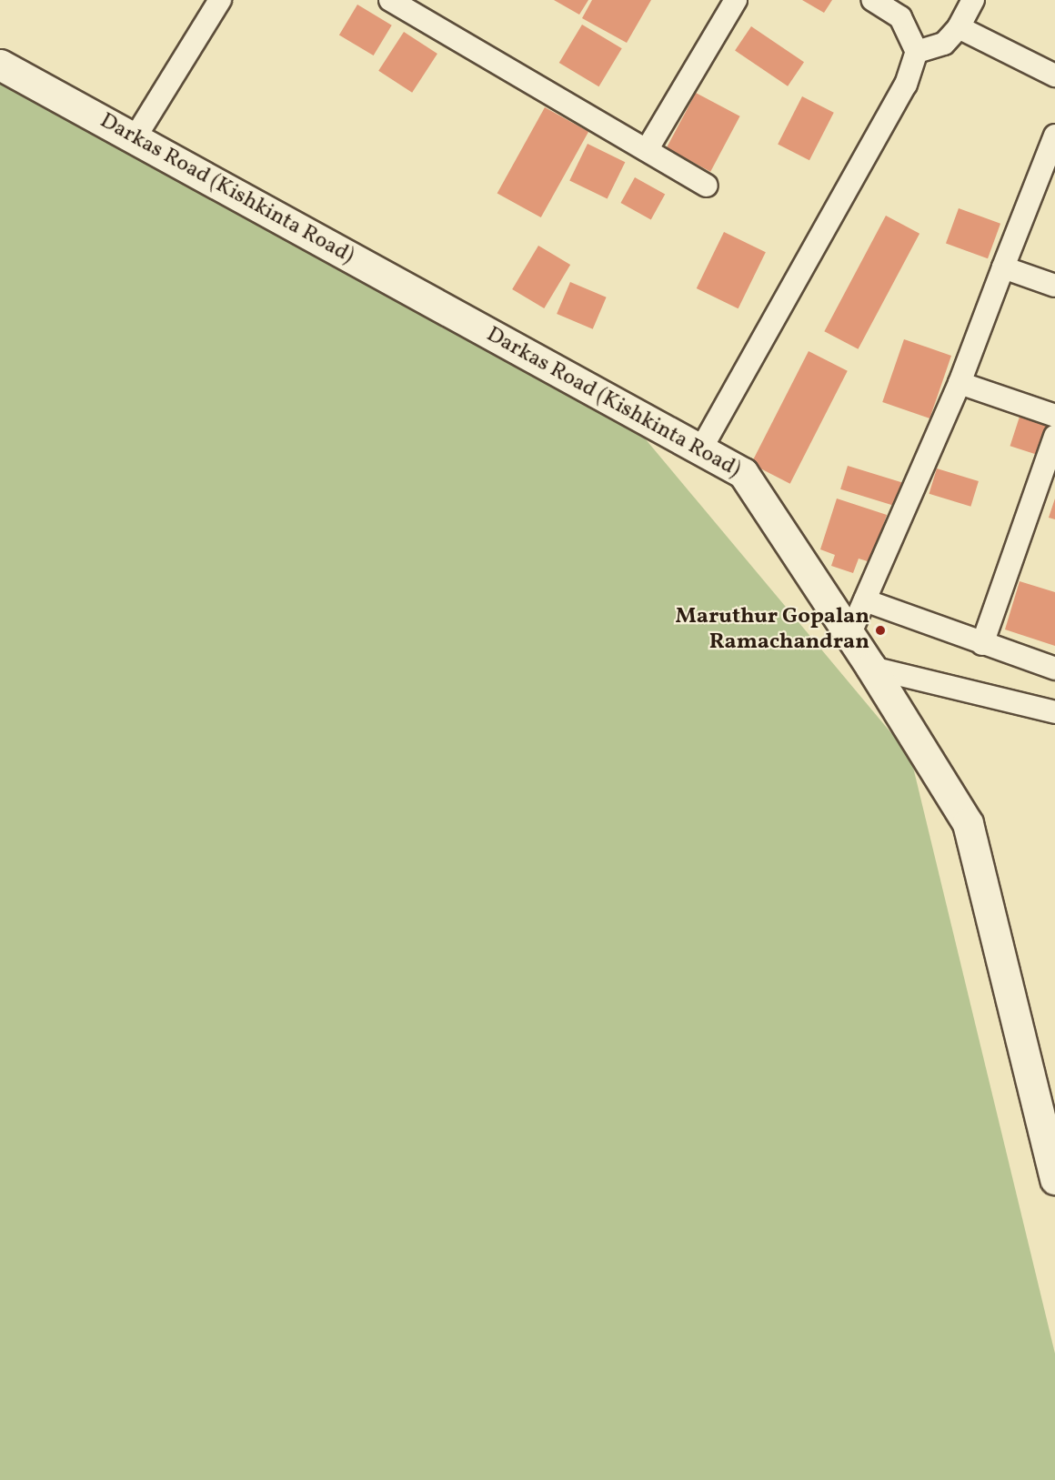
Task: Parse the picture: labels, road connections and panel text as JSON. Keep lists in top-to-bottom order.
{
  "streets": {
    "main road": ["Darkas Road (Kishkinta Road)"]
  },
  "places": ["Maruthur Gopalan Ramachandran"]
}
